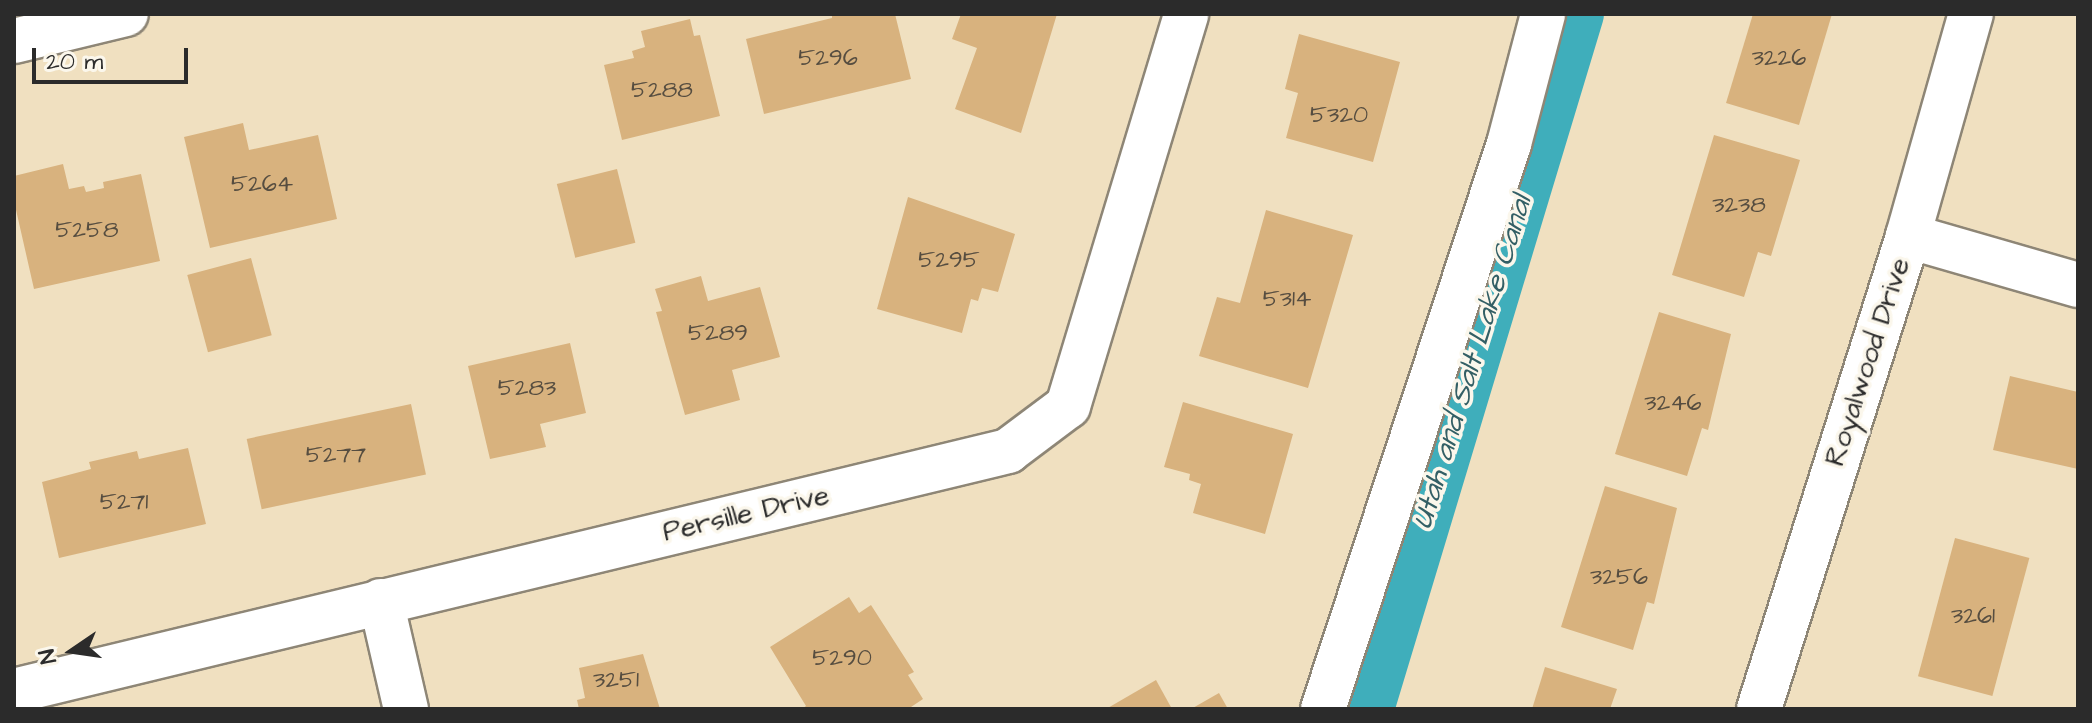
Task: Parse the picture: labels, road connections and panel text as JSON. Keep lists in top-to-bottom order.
{
  "streets": {
    "street": ["Royalwood Drive", "Persille Drive"]
  },
  "water": ["Utah and Salt Lake Canal"],
  "house_numbers": [
    "5296",
    "3226",
    "5288",
    "5320",
    "5264",
    "3238",
    "5258",
    "5295",
    "5314",
    "5289",
    "5283",
    "3246",
    "5277",
    "5271",
    "3256",
    "3261",
    "5290",
    "3251"
  ],
  "scale_bar": "20 m",
  "north": "left"
}
